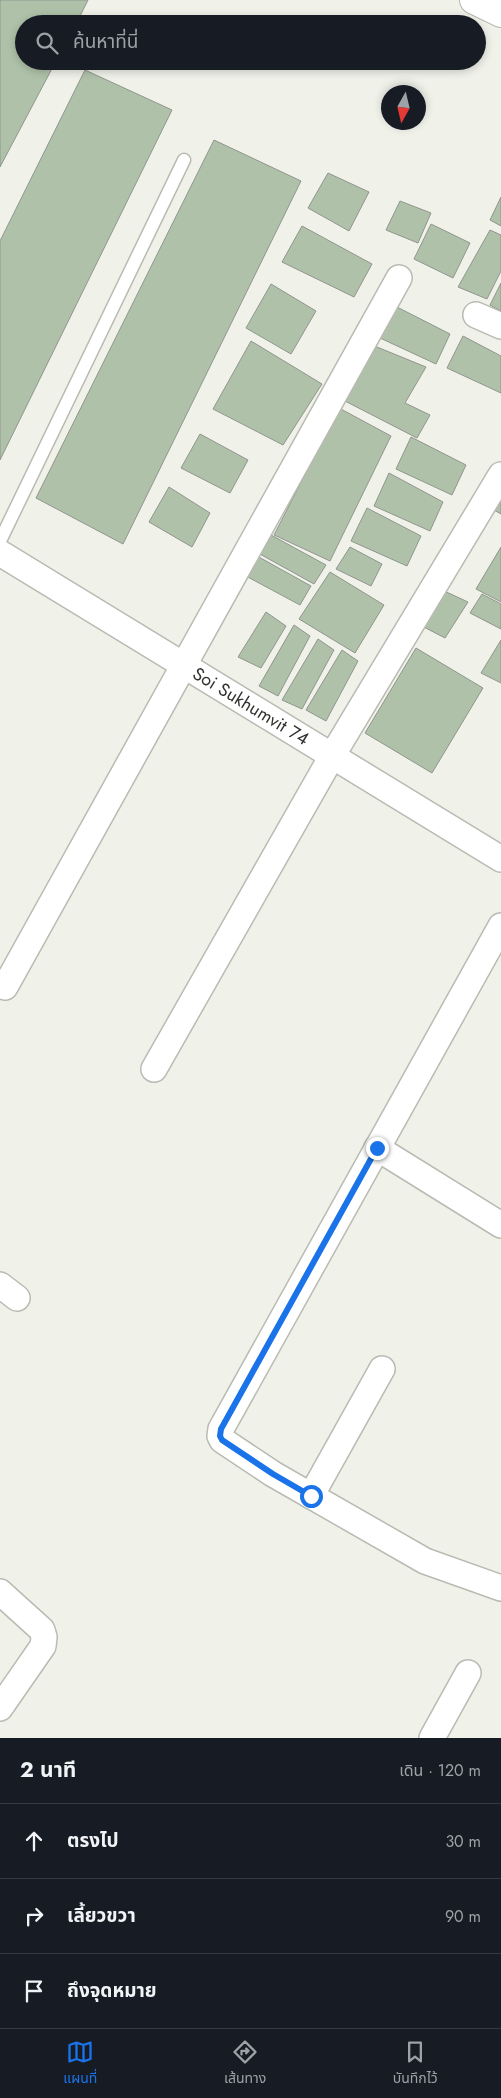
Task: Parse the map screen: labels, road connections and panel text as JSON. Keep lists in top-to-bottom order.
{
  "streets": {
    "street": ["Soi Sukhumvit 74"]
  },
  "north": "bottom",
  "page": {
    "search": "ค้นหาที่นี่",
    "heading": ["2 นาที", "เดิน · 120 m"],
    "list": [
      ["ตรงไป", "30 m"],
      ["เลี้ยวขวา", "90 m"],
      "ถึงจุดหมาย"
    ],
    "nav": ["แผนที่", "เส้นทาง", "บันทึกไว้"]
  }
}
